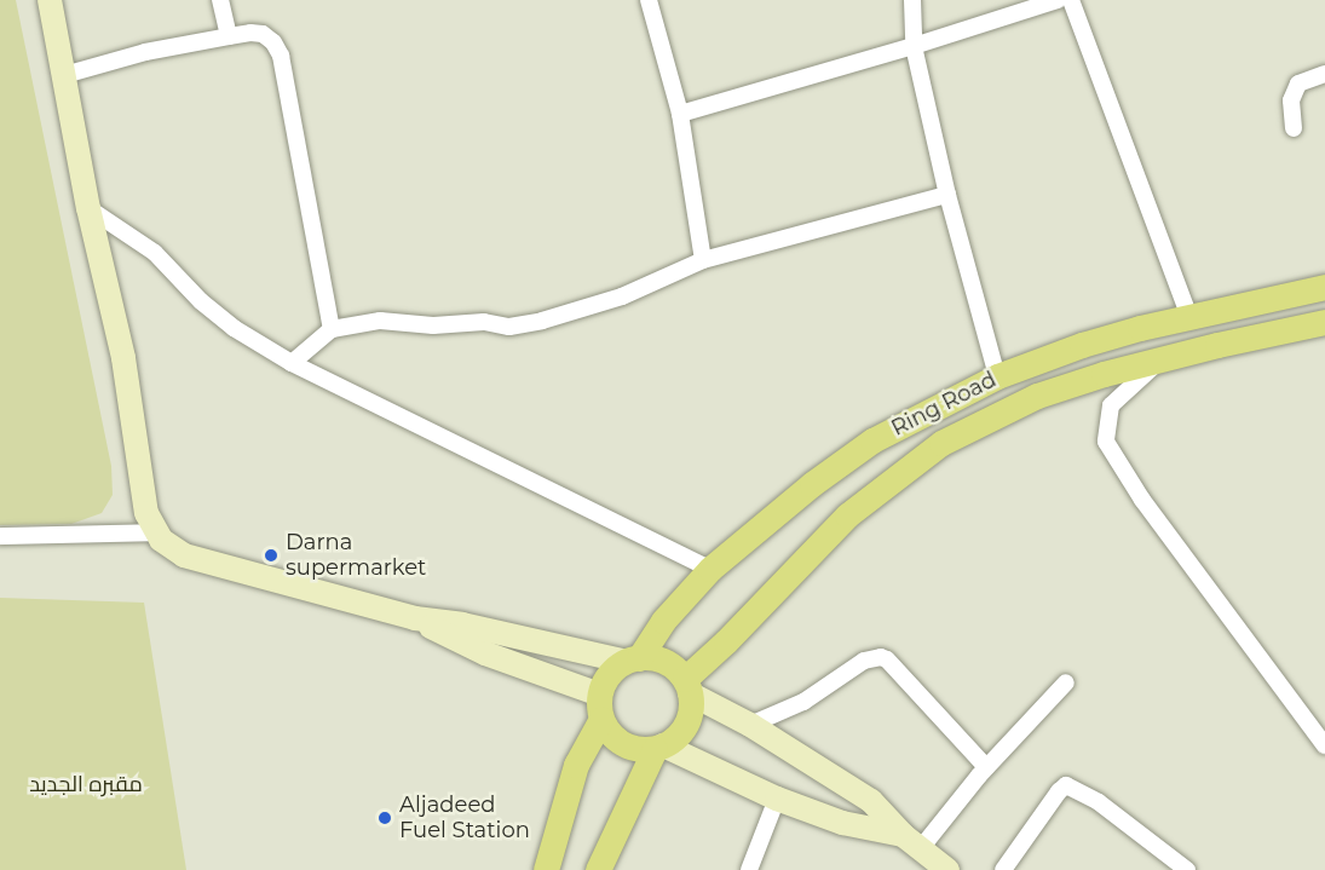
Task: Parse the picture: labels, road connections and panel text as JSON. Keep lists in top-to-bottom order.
{
  "streets": {
    "main road": ["Ring Road"]
  },
  "parks": ["مقبره الجديد"],
  "places": ["Darna supermarket", "Aljadeed Fuel Station"]
}
